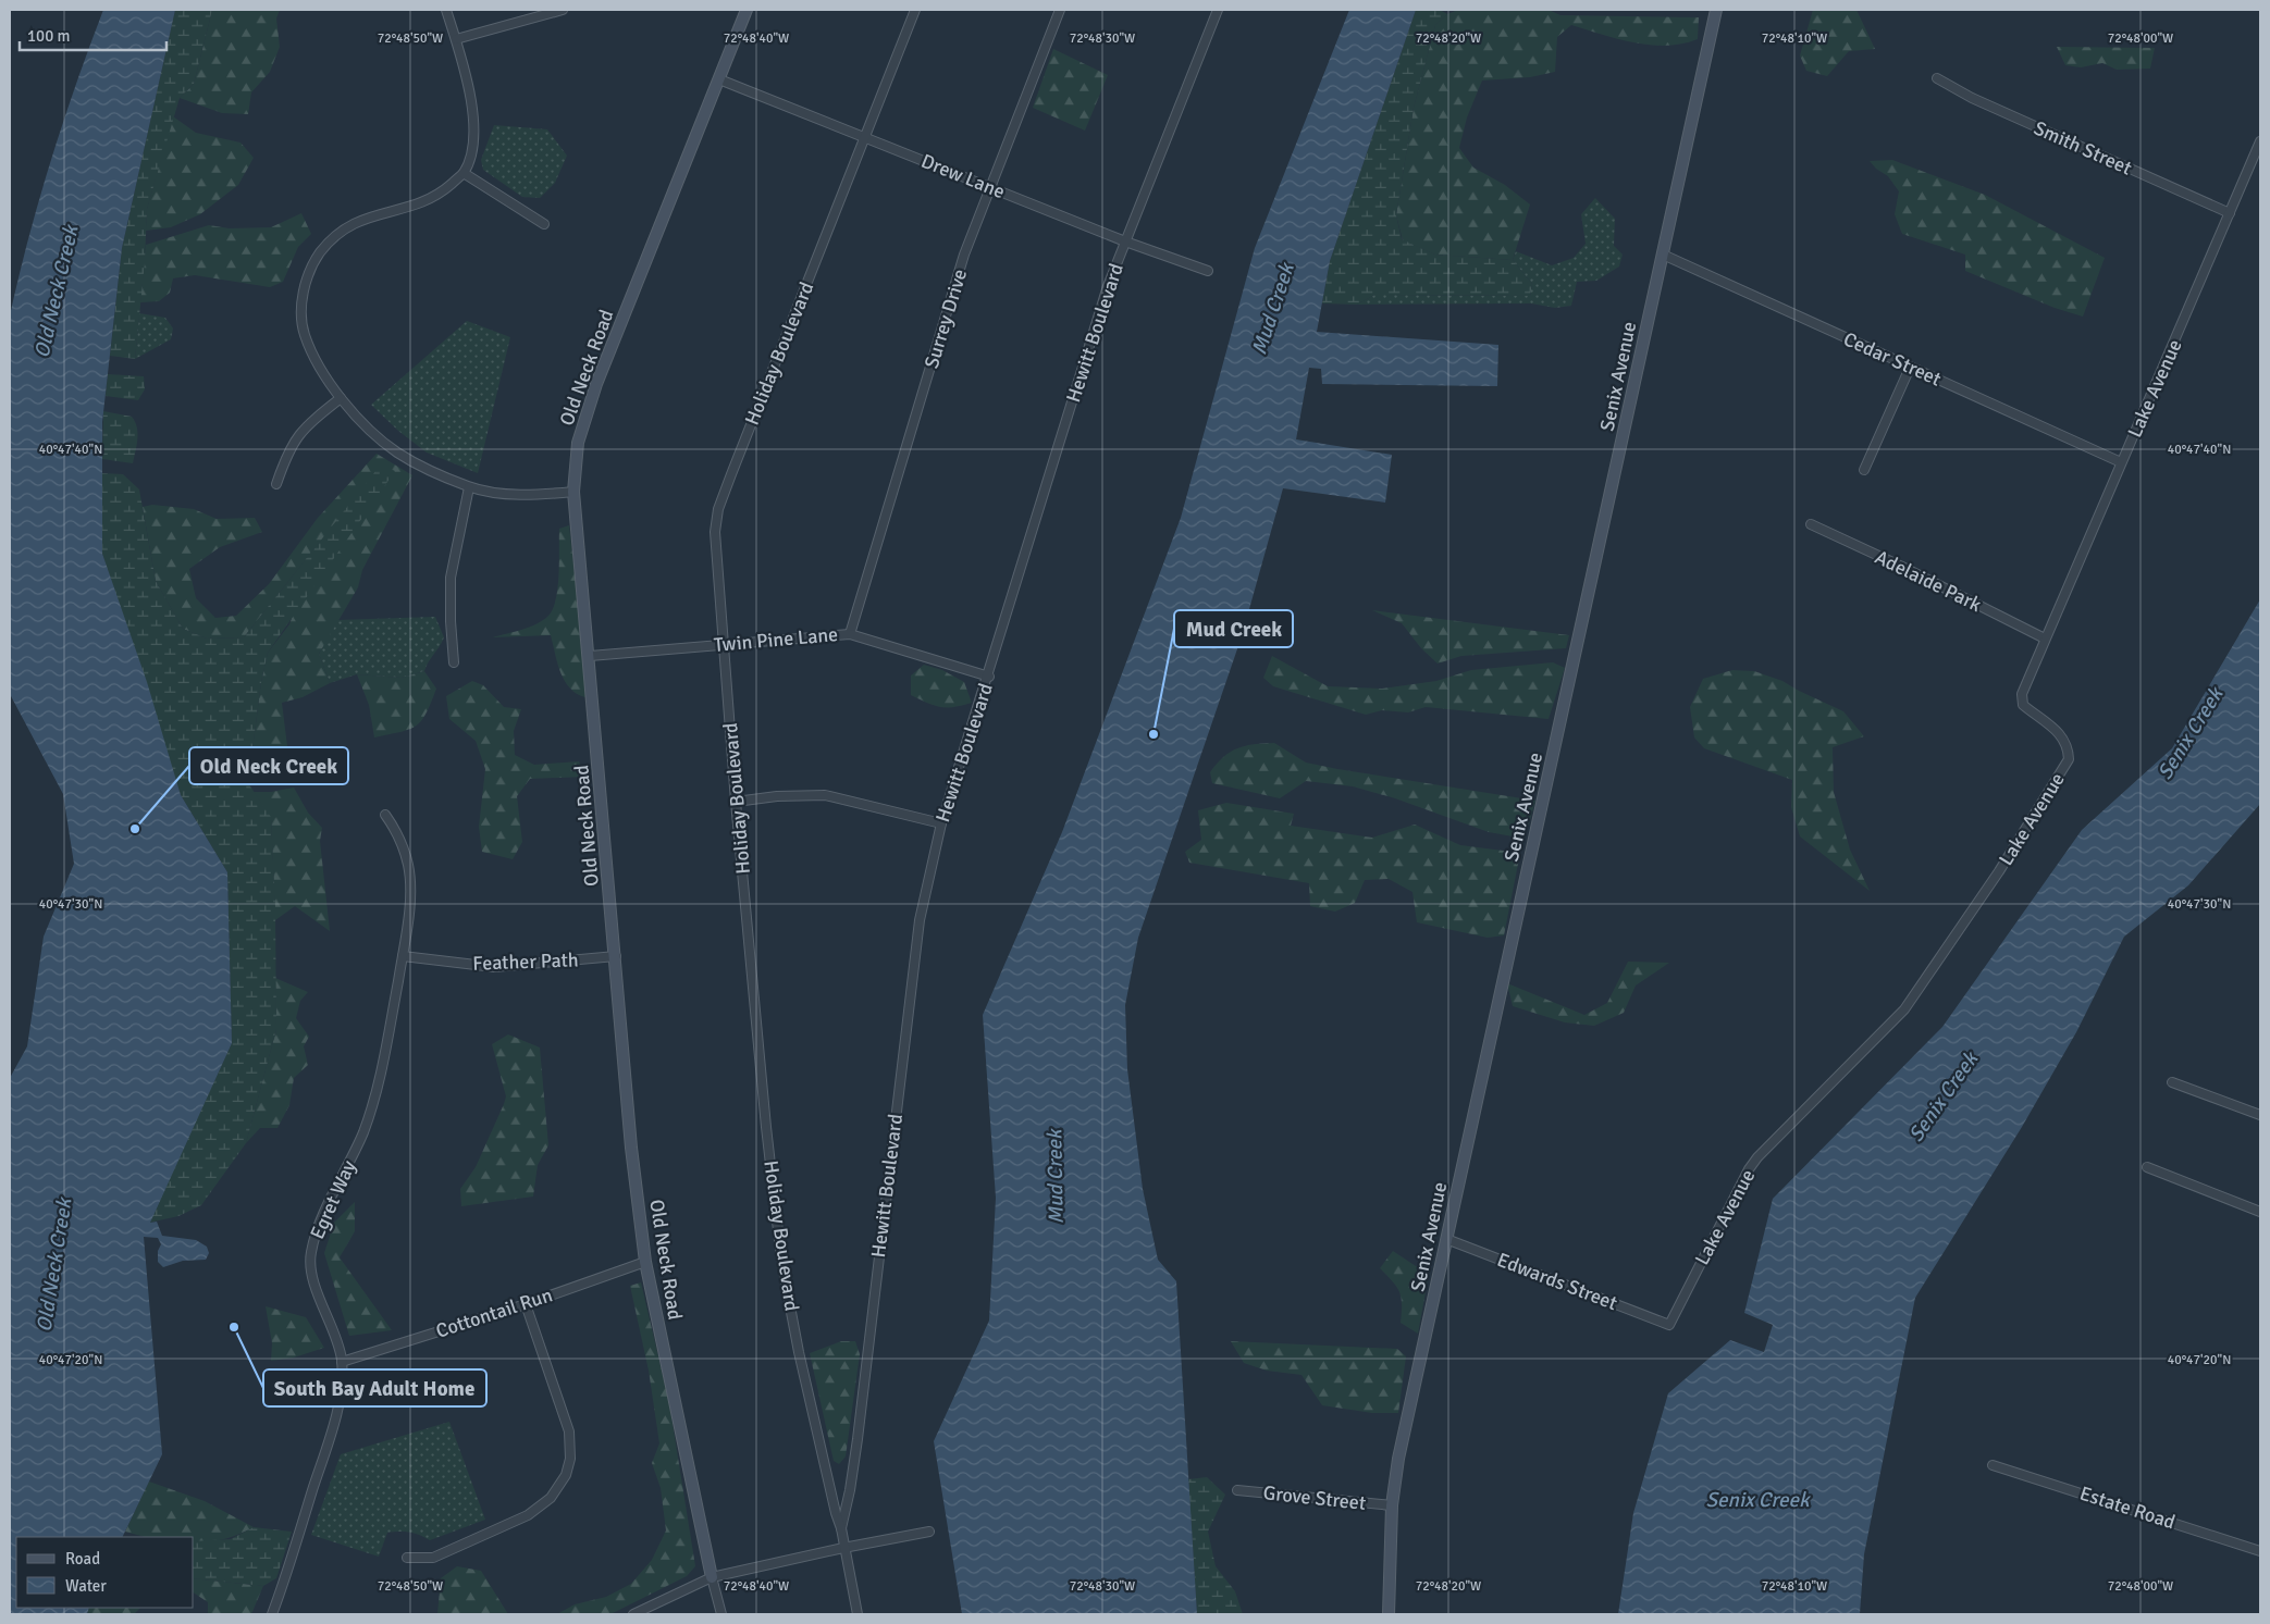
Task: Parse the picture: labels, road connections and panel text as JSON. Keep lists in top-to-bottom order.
{
  "streets": {
    "street": [
      "Smith Street",
      "Drew Lane",
      "Surrey Drive",
      "Hewitt Boulevard",
      "Holiday Boulevard",
      "Cedar Street",
      "Old Neck Road",
      "Senix Avenue",
      "Lake Avenue",
      "Adelaide Park",
      "Twin Pine Lane",
      "Feather Path",
      "Egret Way",
      "Edwards Street",
      "Cottontail Run",
      "Grove Street",
      "Estate Road"
    ]
  },
  "crossings": [
    ["Smith Street", "Lake Avenue"],
    ["Drew Lane", "Surrey Drive"],
    ["Drew Lane", "Hewitt Boulevard"],
    ["Drew Lane", "Holiday Boulevard"],
    ["Drew Lane", "Old Neck Road"],
    ["Surrey Drive", "Twin Pine Lane"],
    ["Hewitt Boulevard", "Holiday Boulevard"],
    ["Hewitt Boulevard", "Twin Pine Lane"],
    ["Holiday Boulevard", "Twin Pine Lane"],
    ["Cedar Street", "Senix Avenue"],
    ["Cedar Street", "Lake Avenue"],
    ["Old Neck Road", "Twin Pine Lane"],
    ["Old Neck Road", "Feather Path"],
    ["Old Neck Road", "Cottontail Run"],
    ["Senix Avenue", "Edwards Street"],
    ["Senix Avenue", "Grove Street"],
    ["Lake Avenue", "Adelaide Park"],
    ["Lake Avenue", "Edwards Street"],
    ["Feather Path", "Egret Way"],
    ["Egret Way", "Cottontail Run"]
  ],
  "water": ["Old Neck Creek", "Mud Creek", "Senix Creek"],
  "places": ["Mud Creek", "Old Neck Creek", "South Bay Adult Home"],
  "legend": ["Road", "Water"],
  "scale_bar": "100 m",
  "coordinates": [
    "72°48'50\"W",
    "72°48'40\"W",
    "72°48'30\"W",
    "72°48'20\"W",
    "72°48'10\"W",
    "72°48'00\"W",
    "40°47'40\"N",
    "40°47'30\"N",
    "40°47'20\"N"
  ]
}
